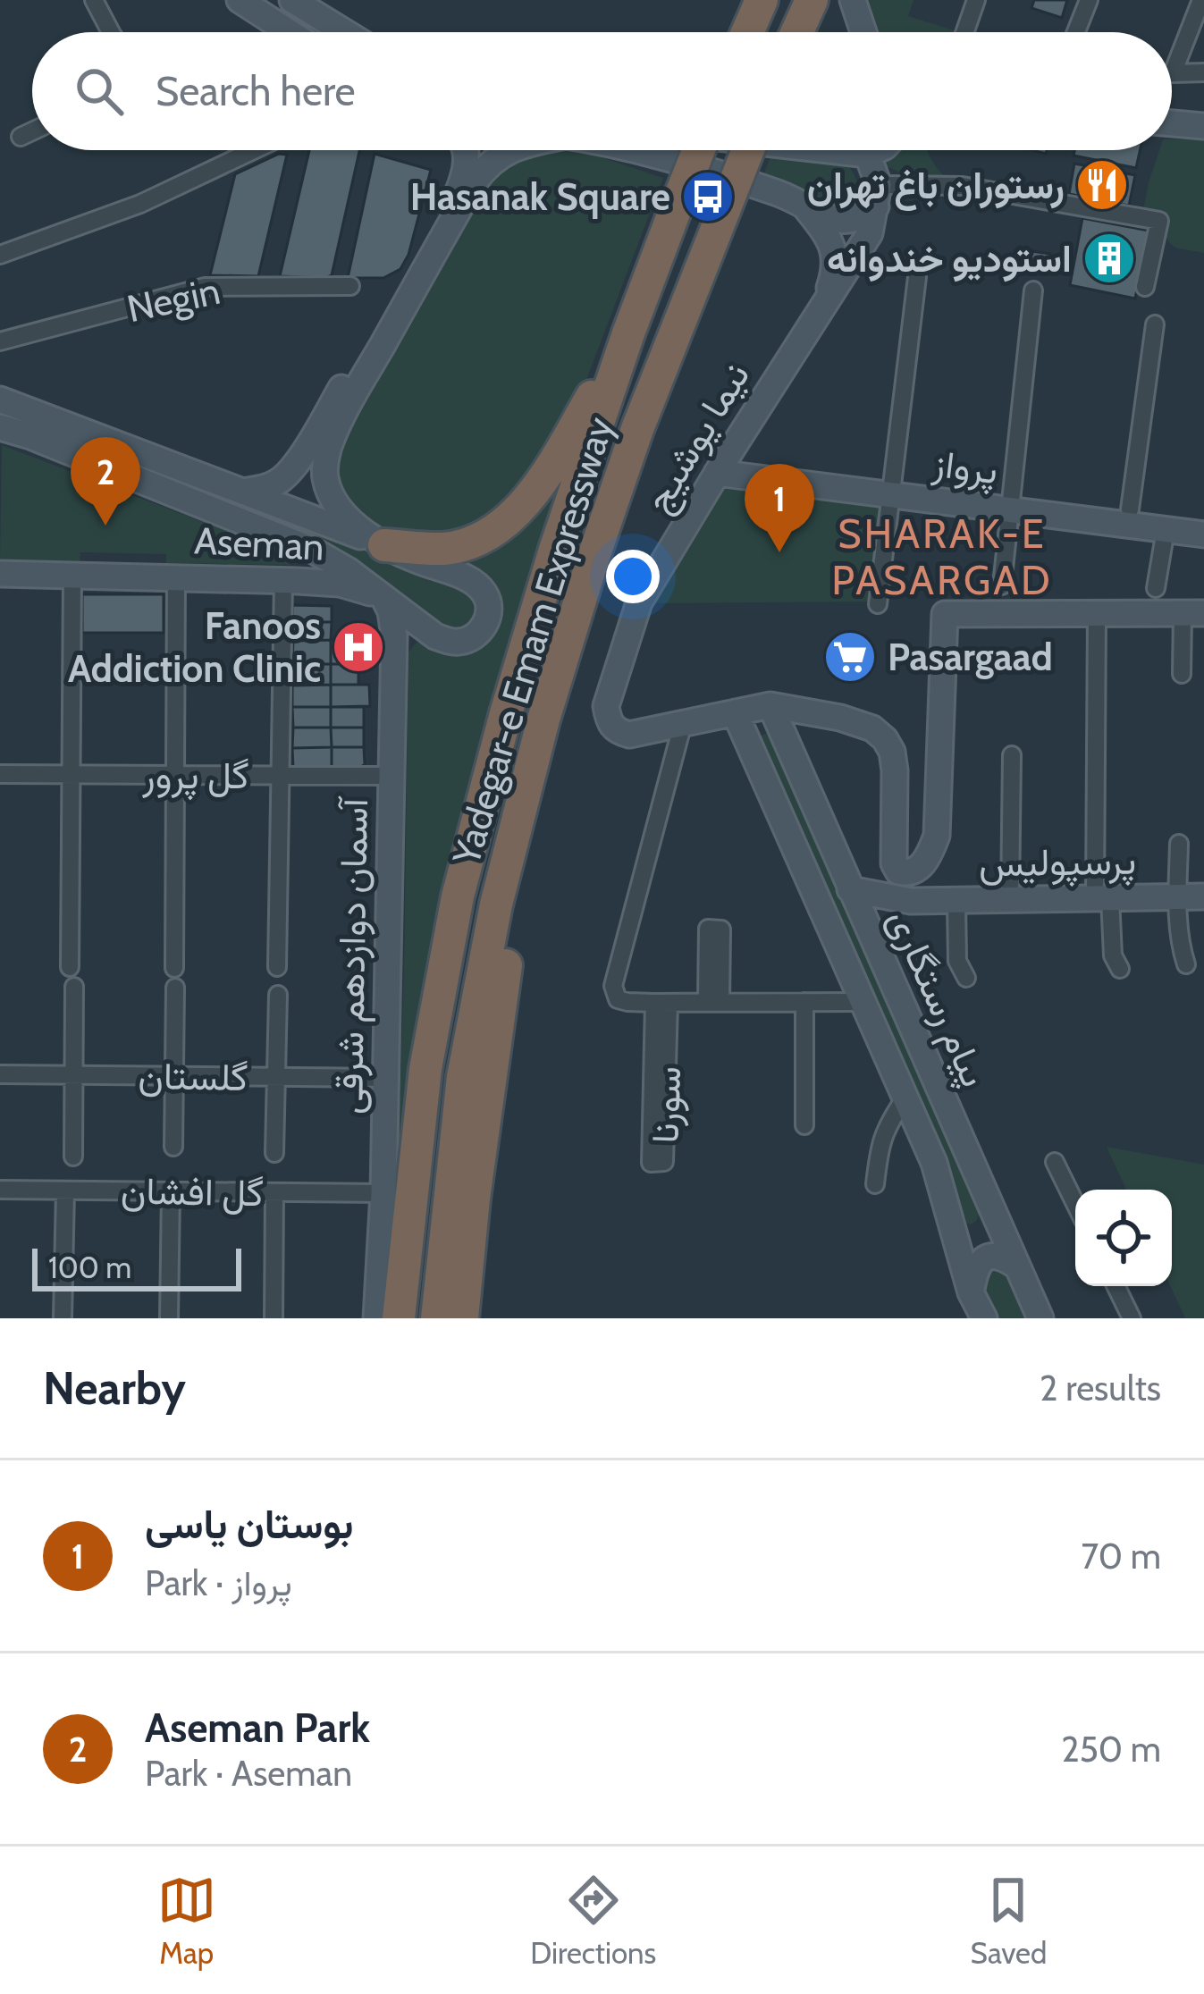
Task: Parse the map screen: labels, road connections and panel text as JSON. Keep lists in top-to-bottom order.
{
  "streets": {
    "highway": ["Yadegar-e Emam Expressway"],
    "street": [
      "Negin",
      "نیما یوشیج",
      "پرواز",
      "Aseman",
      "گل پرور",
      "پرسپولیس",
      "آسمان دوازدهم شرقی",
      "پیام رستگاری",
      "گلستان",
      "سورنا",
      "گل افشان"
    ]
  },
  "crossings": [
    ["نیما یوشیج", "پرواز"],
    ["Aseman", "آسمان دوازدهم شرقی"],
    ["گل پرور", "آسمان دوازدهم شرقی"],
    ["پرسپولیس", "پیام رستگاری"],
    ["آسمان دوازدهم شرقی", "گلستان"],
    ["آسمان دوازدهم شرقی", "گل افشان"]
  ],
  "districts": ["SHARAK-E PASARGAD"],
  "places": {
    "restaurant": ["رستوران باغ تهران"],
    "bus stop": ["Hasanak Square"],
    "building": ["استودیو خندوانه"],
    "hospital": ["Fanoos Addiction Clinic"],
    "supermarket": ["Pasargaad"]
  },
  "scale_bar": "100 m",
  "page": {
    "search": "Search here",
    "pins": ["2", "1"],
    "scale": "100 m",
    "heading": ["Nearby", "2 results"],
    "list": [
      {
        "mark": "1",
        "name": "بوستان یاسی",
        "note": "Park · پرواز",
        "value": "70 m"
      },
      {
        "mark": "2",
        "name": "Aseman Park",
        "note": "Park · Aseman",
        "value": "250 m"
      }
    ],
    "nav": ["Map", "Directions", "Saved"]
  }
}
